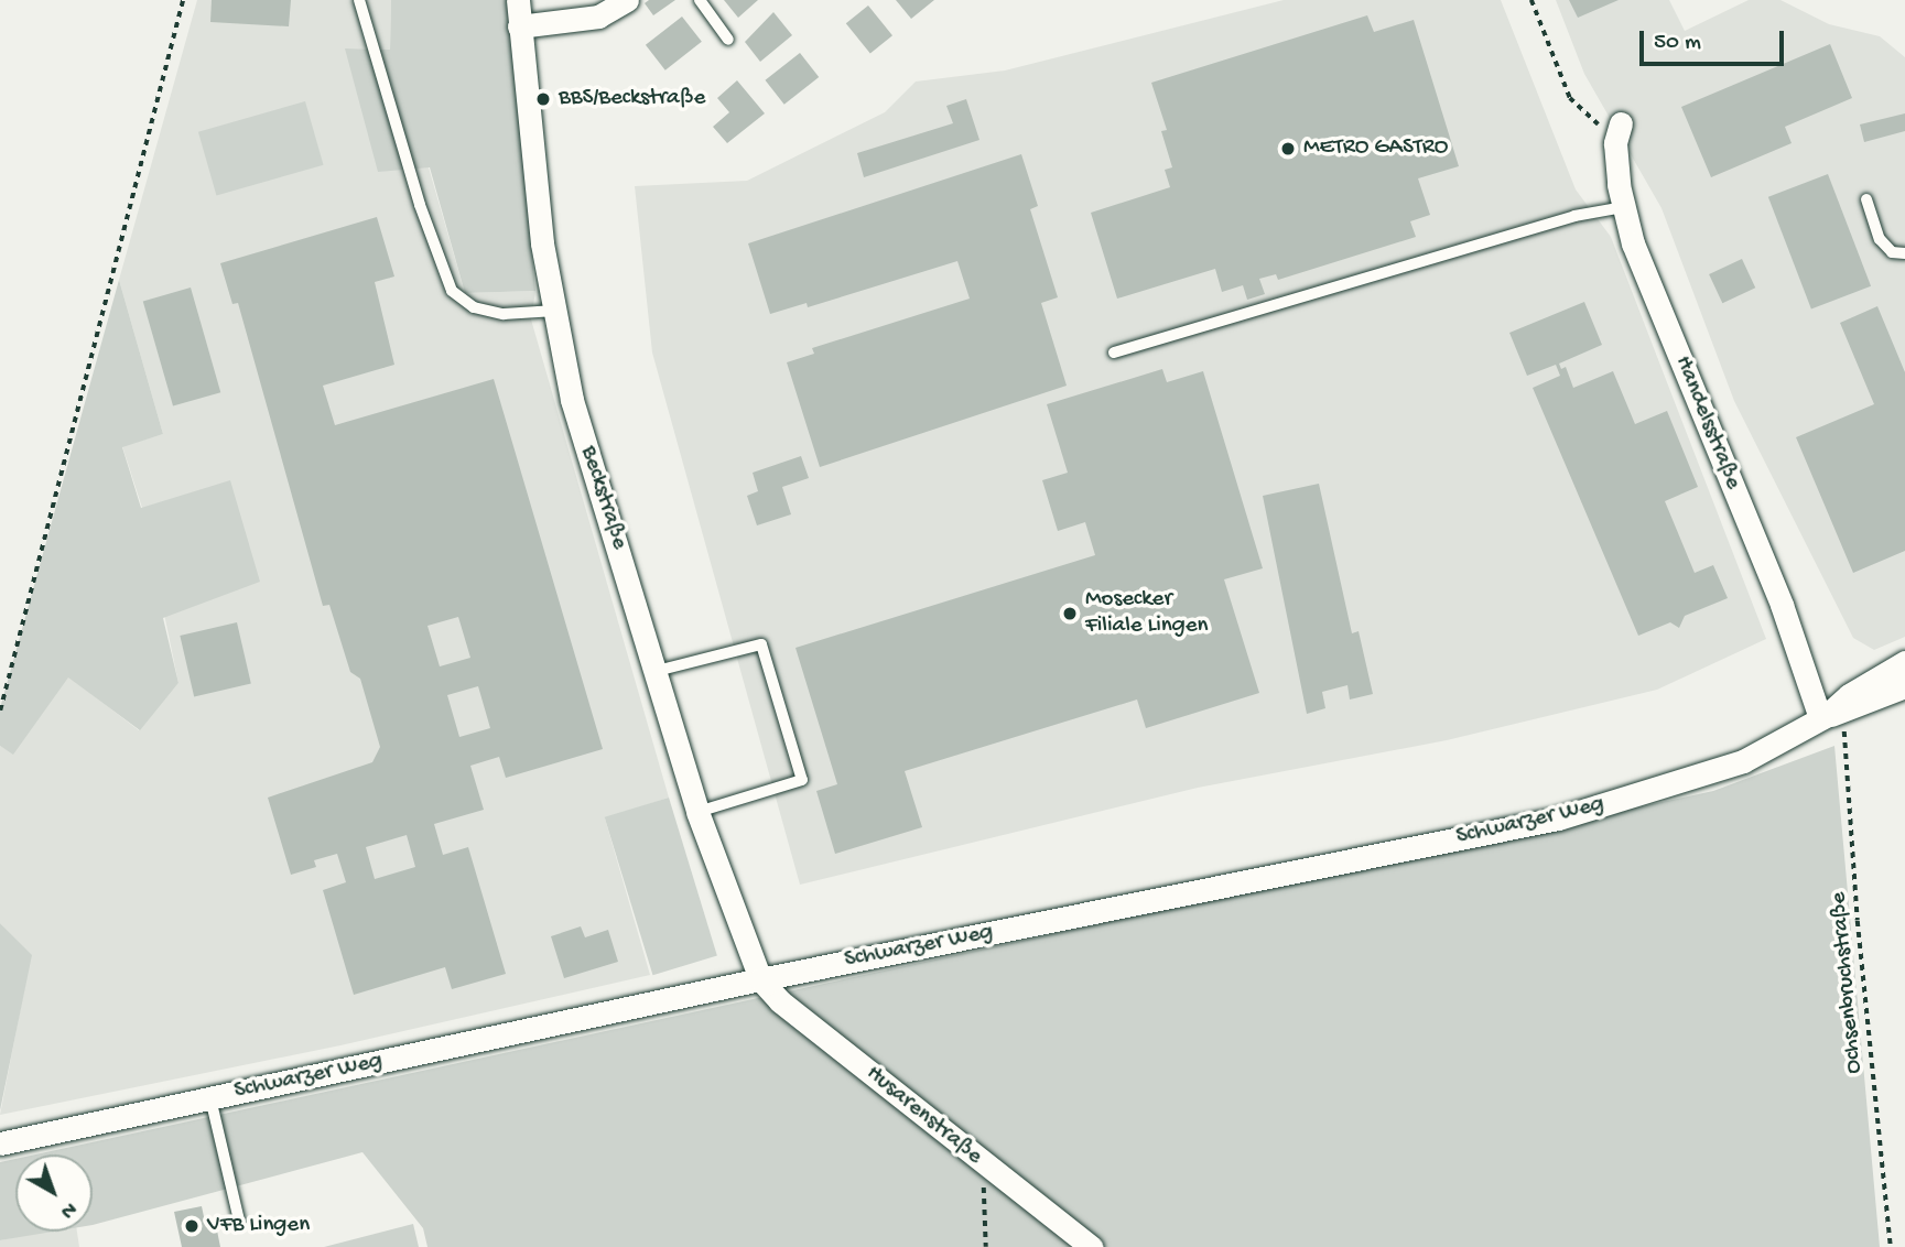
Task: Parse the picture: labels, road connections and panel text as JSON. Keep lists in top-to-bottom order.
{
  "streets": {
    "street": [
      "Handelsstraße",
      "Beckstraße",
      "Schwarzer Weg",
      "Husarenstraße"
    ],
    "path": ["Ochsenbruchstraße"]
  },
  "crossings": [
    ["Handelsstraße", "Schwarzer Weg"],
    ["Handelsstraße", "Ochsenbruchstraße"],
    ["Beckstraße", "Schwarzer Weg"],
    ["Beckstraße", "Husarenstraße"],
    ["Schwarzer Weg", "Ochsenbruchstraße"],
    ["Schwarzer Weg", "Husarenstraße"]
  ],
  "places": [
    "BBS/Beckstraße",
    "METRO GASTRO",
    "Mosecker Filiale Lingen",
    "VFB Lingen"
  ],
  "scale_bar": "50 m",
  "north": "bottom right"
}
